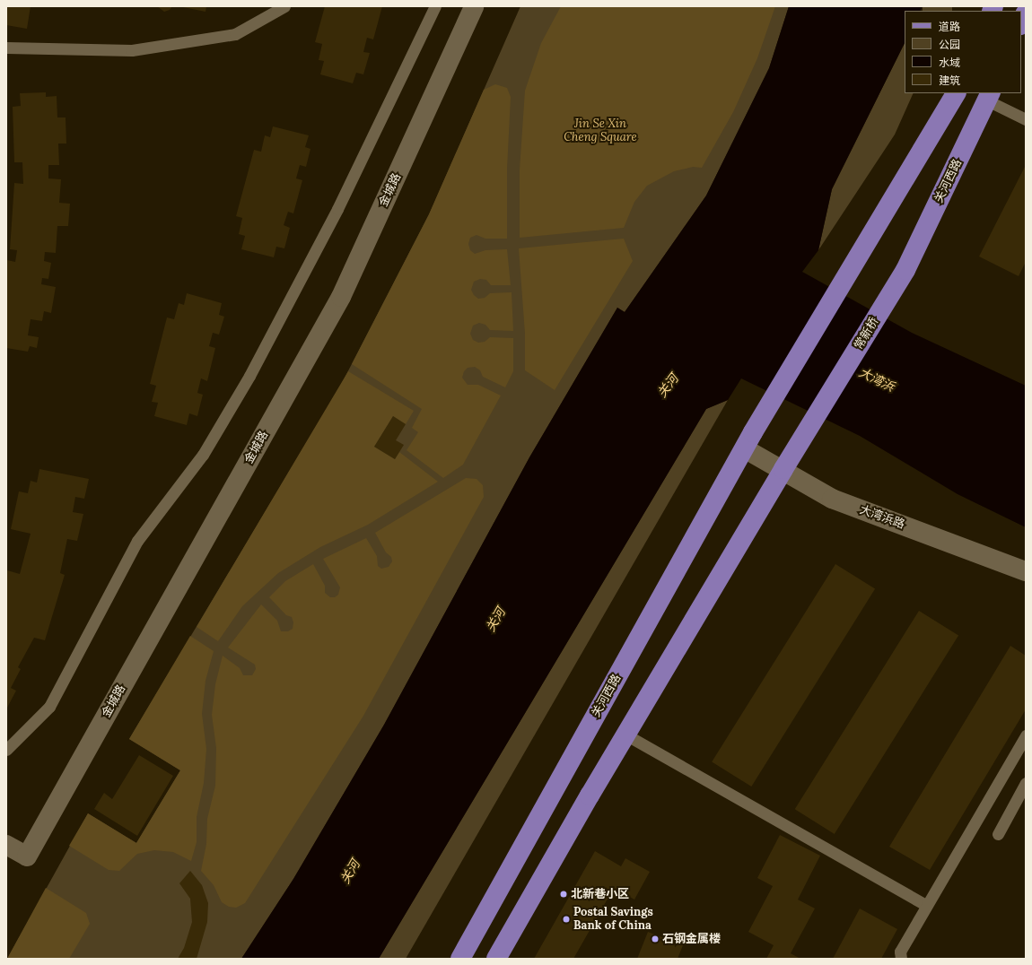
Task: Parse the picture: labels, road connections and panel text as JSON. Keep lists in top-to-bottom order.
{
  "streets": {
    "main road": ["关河西路", "常新桥"],
    "street": ["金城路", "大湾浜路"]
  },
  "crossings": [
    ["关河西路", "常新桥"],
    ["关河西路", "大湾浜路"],
    ["常新桥", "大湾浜路"]
  ],
  "water": ["大湾浜", "关河"],
  "parks": ["Jin Se Xin Cheng Square"],
  "places": ["北新巷小区", "Postal Savings Bank of China", "石钢金属楼"],
  "legend": [
    "道路",
    "公园",
    "水域",
    "建筑"
  ]
}
